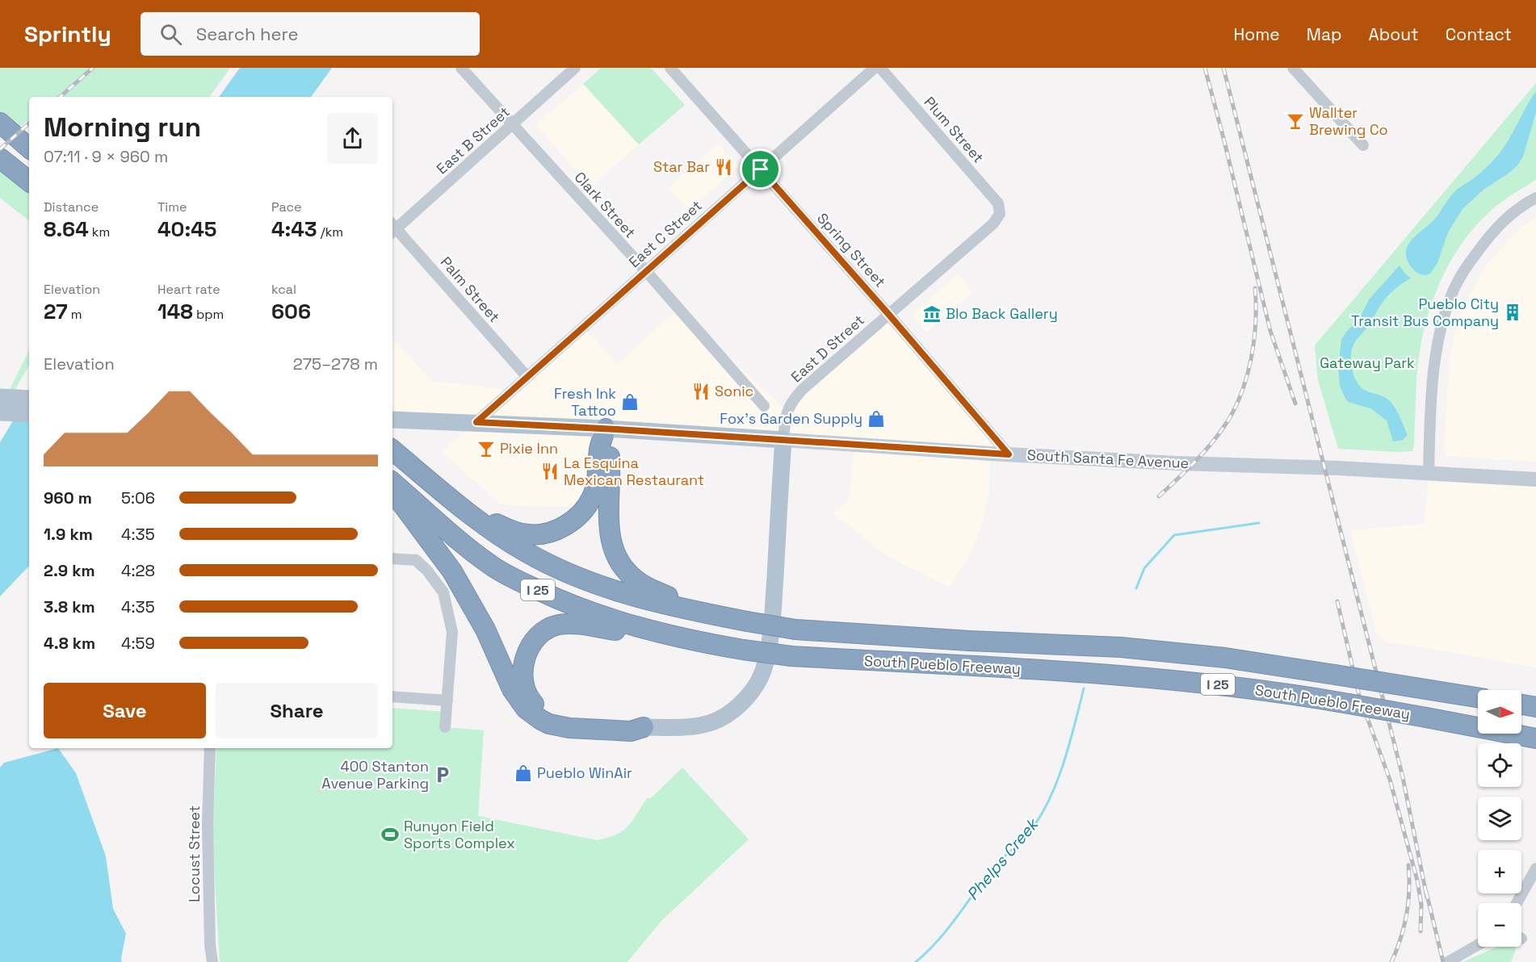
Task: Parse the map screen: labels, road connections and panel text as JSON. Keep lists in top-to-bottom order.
{
  "streets": {
    "highway": ["I 25", "South Pueblo Freeway"],
    "main road": ["South Santa Fe Avenue"],
    "street": [
      "Plum Street",
      "East B Street",
      "Clark Street",
      "East C Street",
      "Spring Street",
      "Palm Street",
      "East D Street",
      "Locust Street"
    ]
  },
  "crossings": [
    ["Plum Street", "East D Street"],
    ["East B Street", "Clark Street"],
    ["East B Street", "Palm Street"],
    ["Clark Street", "East C Street"],
    ["East C Street", "Spring Street"],
    ["East C Street", "Palm Street"],
    ["East C Street", "South Santa Fe Avenue"],
    ["Spring Street", "East D Street"],
    ["Spring Street", "South Santa Fe Avenue"],
    ["East D Street", "South Santa Fe Avenue"]
  ],
  "water": ["Phelps Creek"],
  "parks": ["Gateway Park"],
  "places": {
    "bar": ["Wallter Brewing Co", "Pixie Inn"],
    "restaurant": ["Star Bar", "Sonic", "La Esquina Mexican Restaurant"],
    "building": ["Pueblo City Transit Bus Company"],
    "museum": ["Blo Back Gallery"],
    "shop": ["Fresh Ink Tattoo", "Fox's Garden Supply", "Pueblo WinAir"],
    "parking": ["400 Stanton Avenue Parking"],
    "sports": ["Runyon Field Sports Complex"]
  },
  "north": "right",
  "page": {
    "header": "Sprintly",
    "search": "Search here",
    "nav": [
      "Home",
      "Map",
      "About",
      "Contact"
    ],
    "heading": ["Morning run", "07:11 · 9 × 960 m"],
    "stats": [
      ["Distance", "8.64 km"],
      ["Time", "40:45"],
      ["Pace", "4:43 /km"],
      ["Elevation", "27 m"],
      ["Heart rate", "148 bpm"],
      ["kcal", "606"]
    ],
    "chart": ["Elevation", "275–278 m"],
    "list": [
      {
        "name": "960 m",
        "note": "5:06"
      },
      {
        "name": "1.9 km",
        "note": "4:35"
      },
      {
        "name": "2.9 km",
        "note": "4:28"
      },
      {
        "name": "3.8 km",
        "note": "4:35"
      },
      {
        "name": "4.8 km",
        "note": "4:59"
      }
    ],
    "buttons": ["Save", "Share"],
    "map_buttons": ["+", "−"]
  }
}
